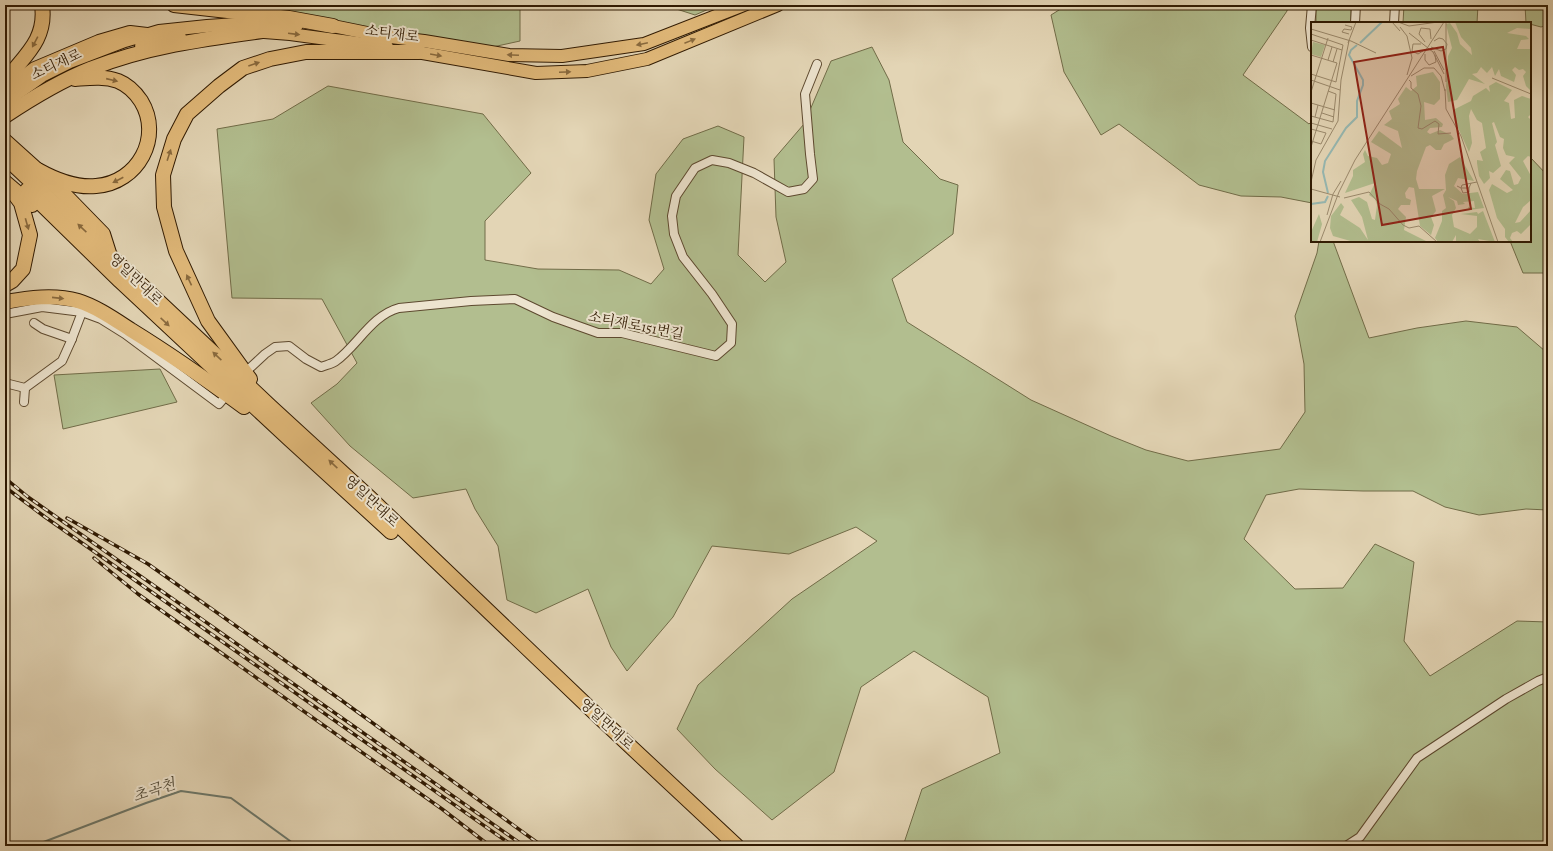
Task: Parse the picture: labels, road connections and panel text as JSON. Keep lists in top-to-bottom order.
{
  "streets": {
    "highway": ["영일만대로"],
    "main road": ["소티재로"],
    "street": ["소티재로151번길"]
  },
  "water": ["초곡천"]
}
